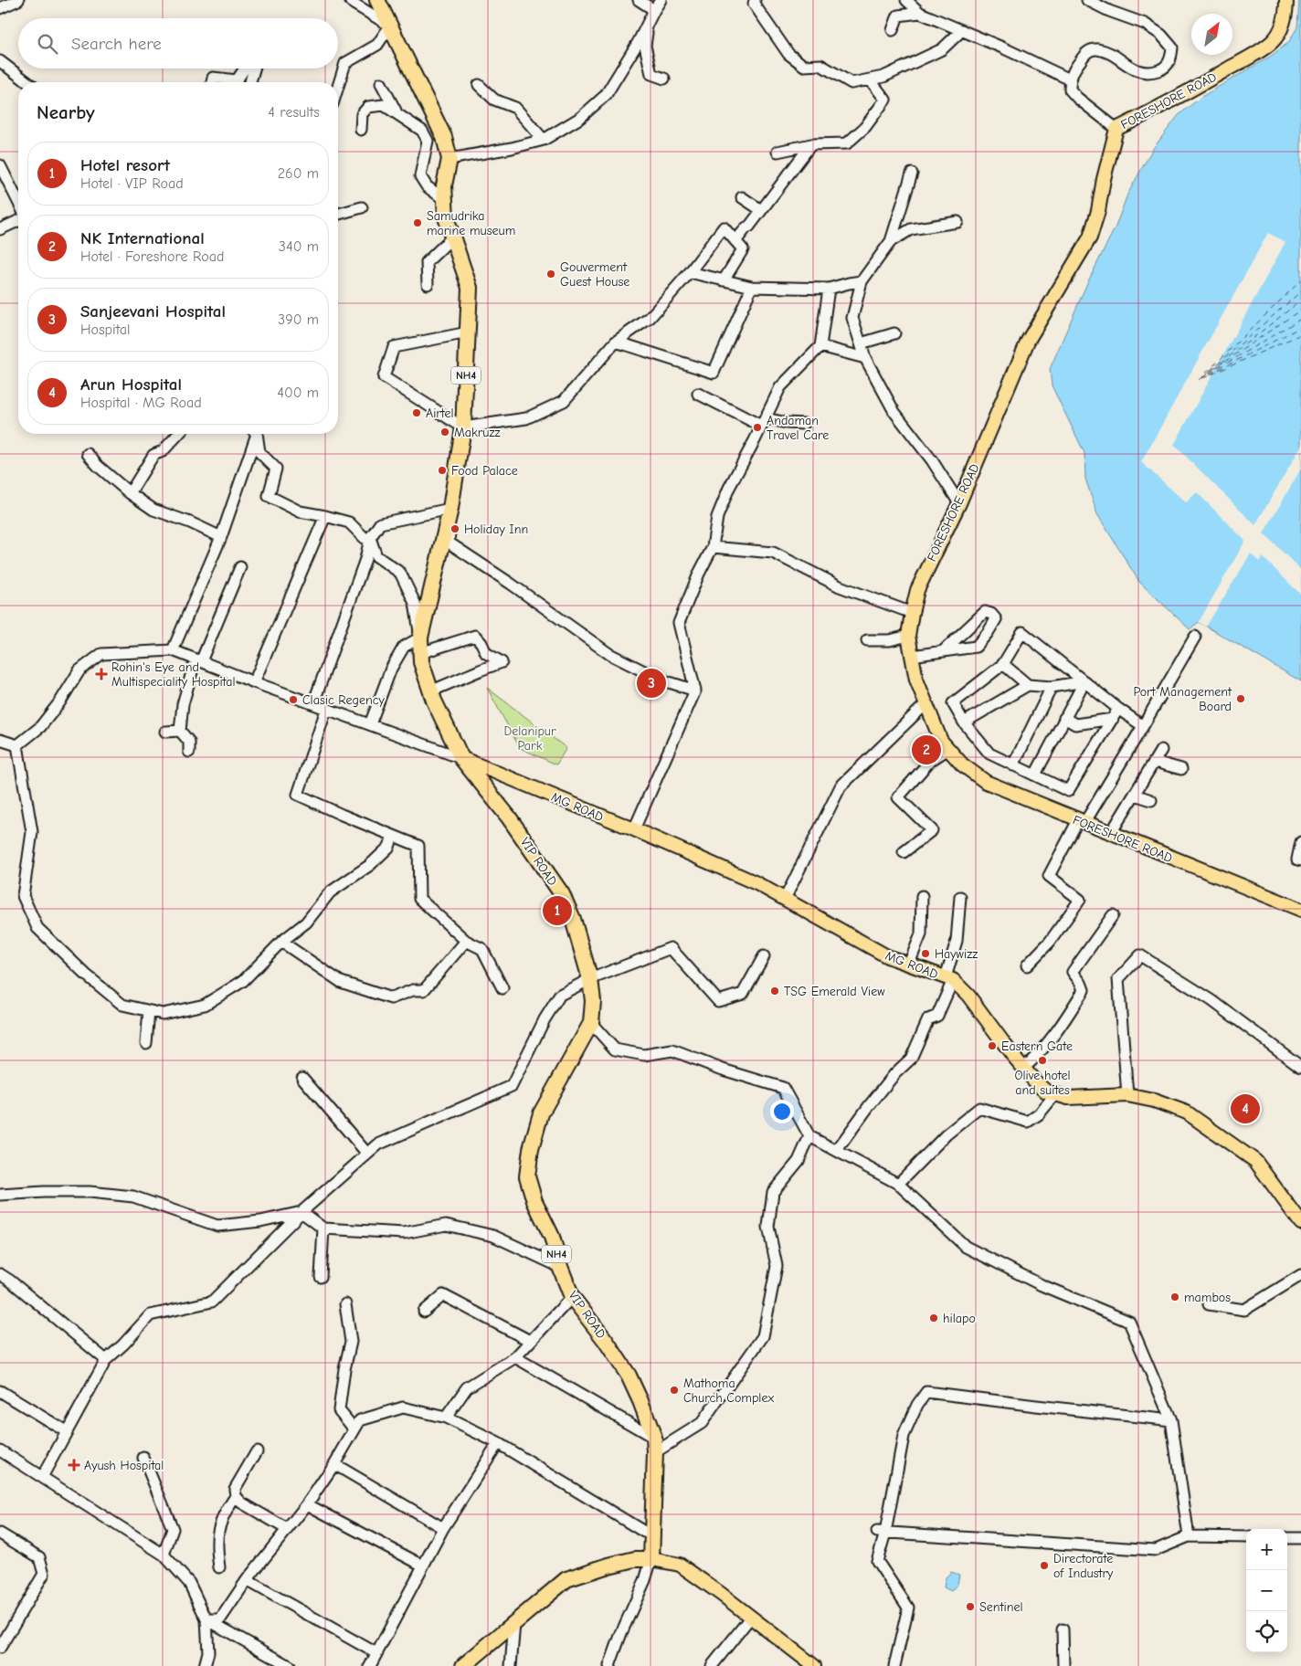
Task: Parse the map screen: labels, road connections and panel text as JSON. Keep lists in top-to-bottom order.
{
  "streets": {
    "highway": ["NH4", "VIP ROAD"],
    "main road": ["FORESHORE ROAD", "MG ROAD"]
  },
  "crossings": [
    ["NH4", "MG ROAD"],
    ["NH4", "VIP ROAD"],
    ["MG ROAD", "VIP ROAD"]
  ],
  "parks": ["Delanipur Park"],
  "places": {
    "other": [
      "Samudrika marine museum",
      "Gouverment Guest House",
      "Airtel",
      "Andaman Travel Care",
      "Makruzz",
      "Food Palace",
      "Holiday Inn",
      "Port Management Board",
      "Clasic Regency",
      "Haywizz",
      "TSG Emerald View",
      "Eastern Gate",
      "Olive hotel and suites",
      "mambos",
      "hilapo",
      "Mathoma Church Complex",
      "Directorate of Industry",
      "Sentinel"
    ],
    "health": ["Rohin's Eye and Multispeciality Hospital", "Ayush Hospital"]
  },
  "north": "top right",
  "page": {
    "search": "Search here",
    "heading": ["Nearby", "4 results"],
    "list": [
      {
        "mark": "1",
        "name": "Hotel resort",
        "note": "Hotel · VIP Road",
        "value": "260 m"
      },
      {
        "mark": "2",
        "name": "NK International",
        "note": "Hotel · Foreshore Road",
        "value": "340 m"
      },
      {
        "mark": "3",
        "name": "Sanjeevani Hospital",
        "note": "Hospital",
        "value": "390 m"
      },
      {
        "mark": "4",
        "name": "Arun Hospital",
        "note": "Hospital · MG Road",
        "value": "400 m"
      }
    ],
    "pins": [
      "3",
      "2",
      "1",
      "4"
    ],
    "map_buttons": ["+", "−"]
  }
}
